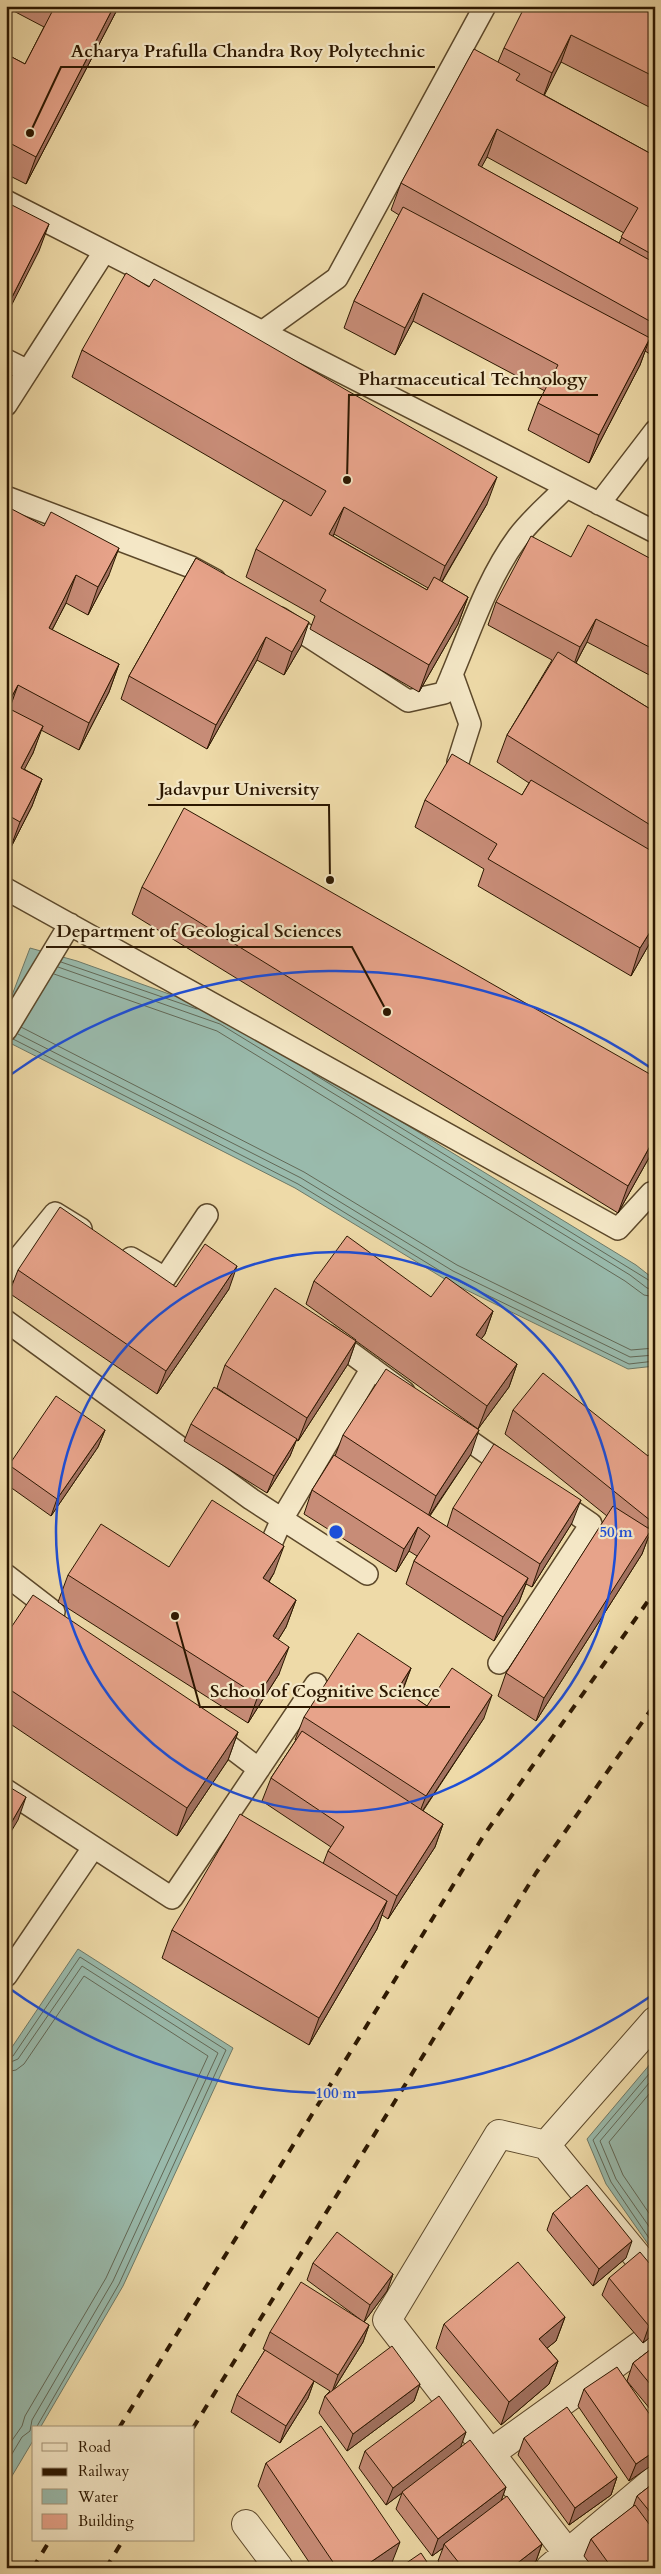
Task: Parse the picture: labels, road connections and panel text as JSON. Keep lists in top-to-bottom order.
{
  "places": [
    "Acharya Prafulla Chandra Roy Polytechnic",
    "Pharmaceutical Technology",
    "Jadavpur University",
    "Department of Geological Sciences",
    "School of Cognitive Science"
  ],
  "legend": [
    "Road",
    "Railway",
    "Water",
    "Building"
  ],
  "rings": ["50 m", "100 m"]
}
